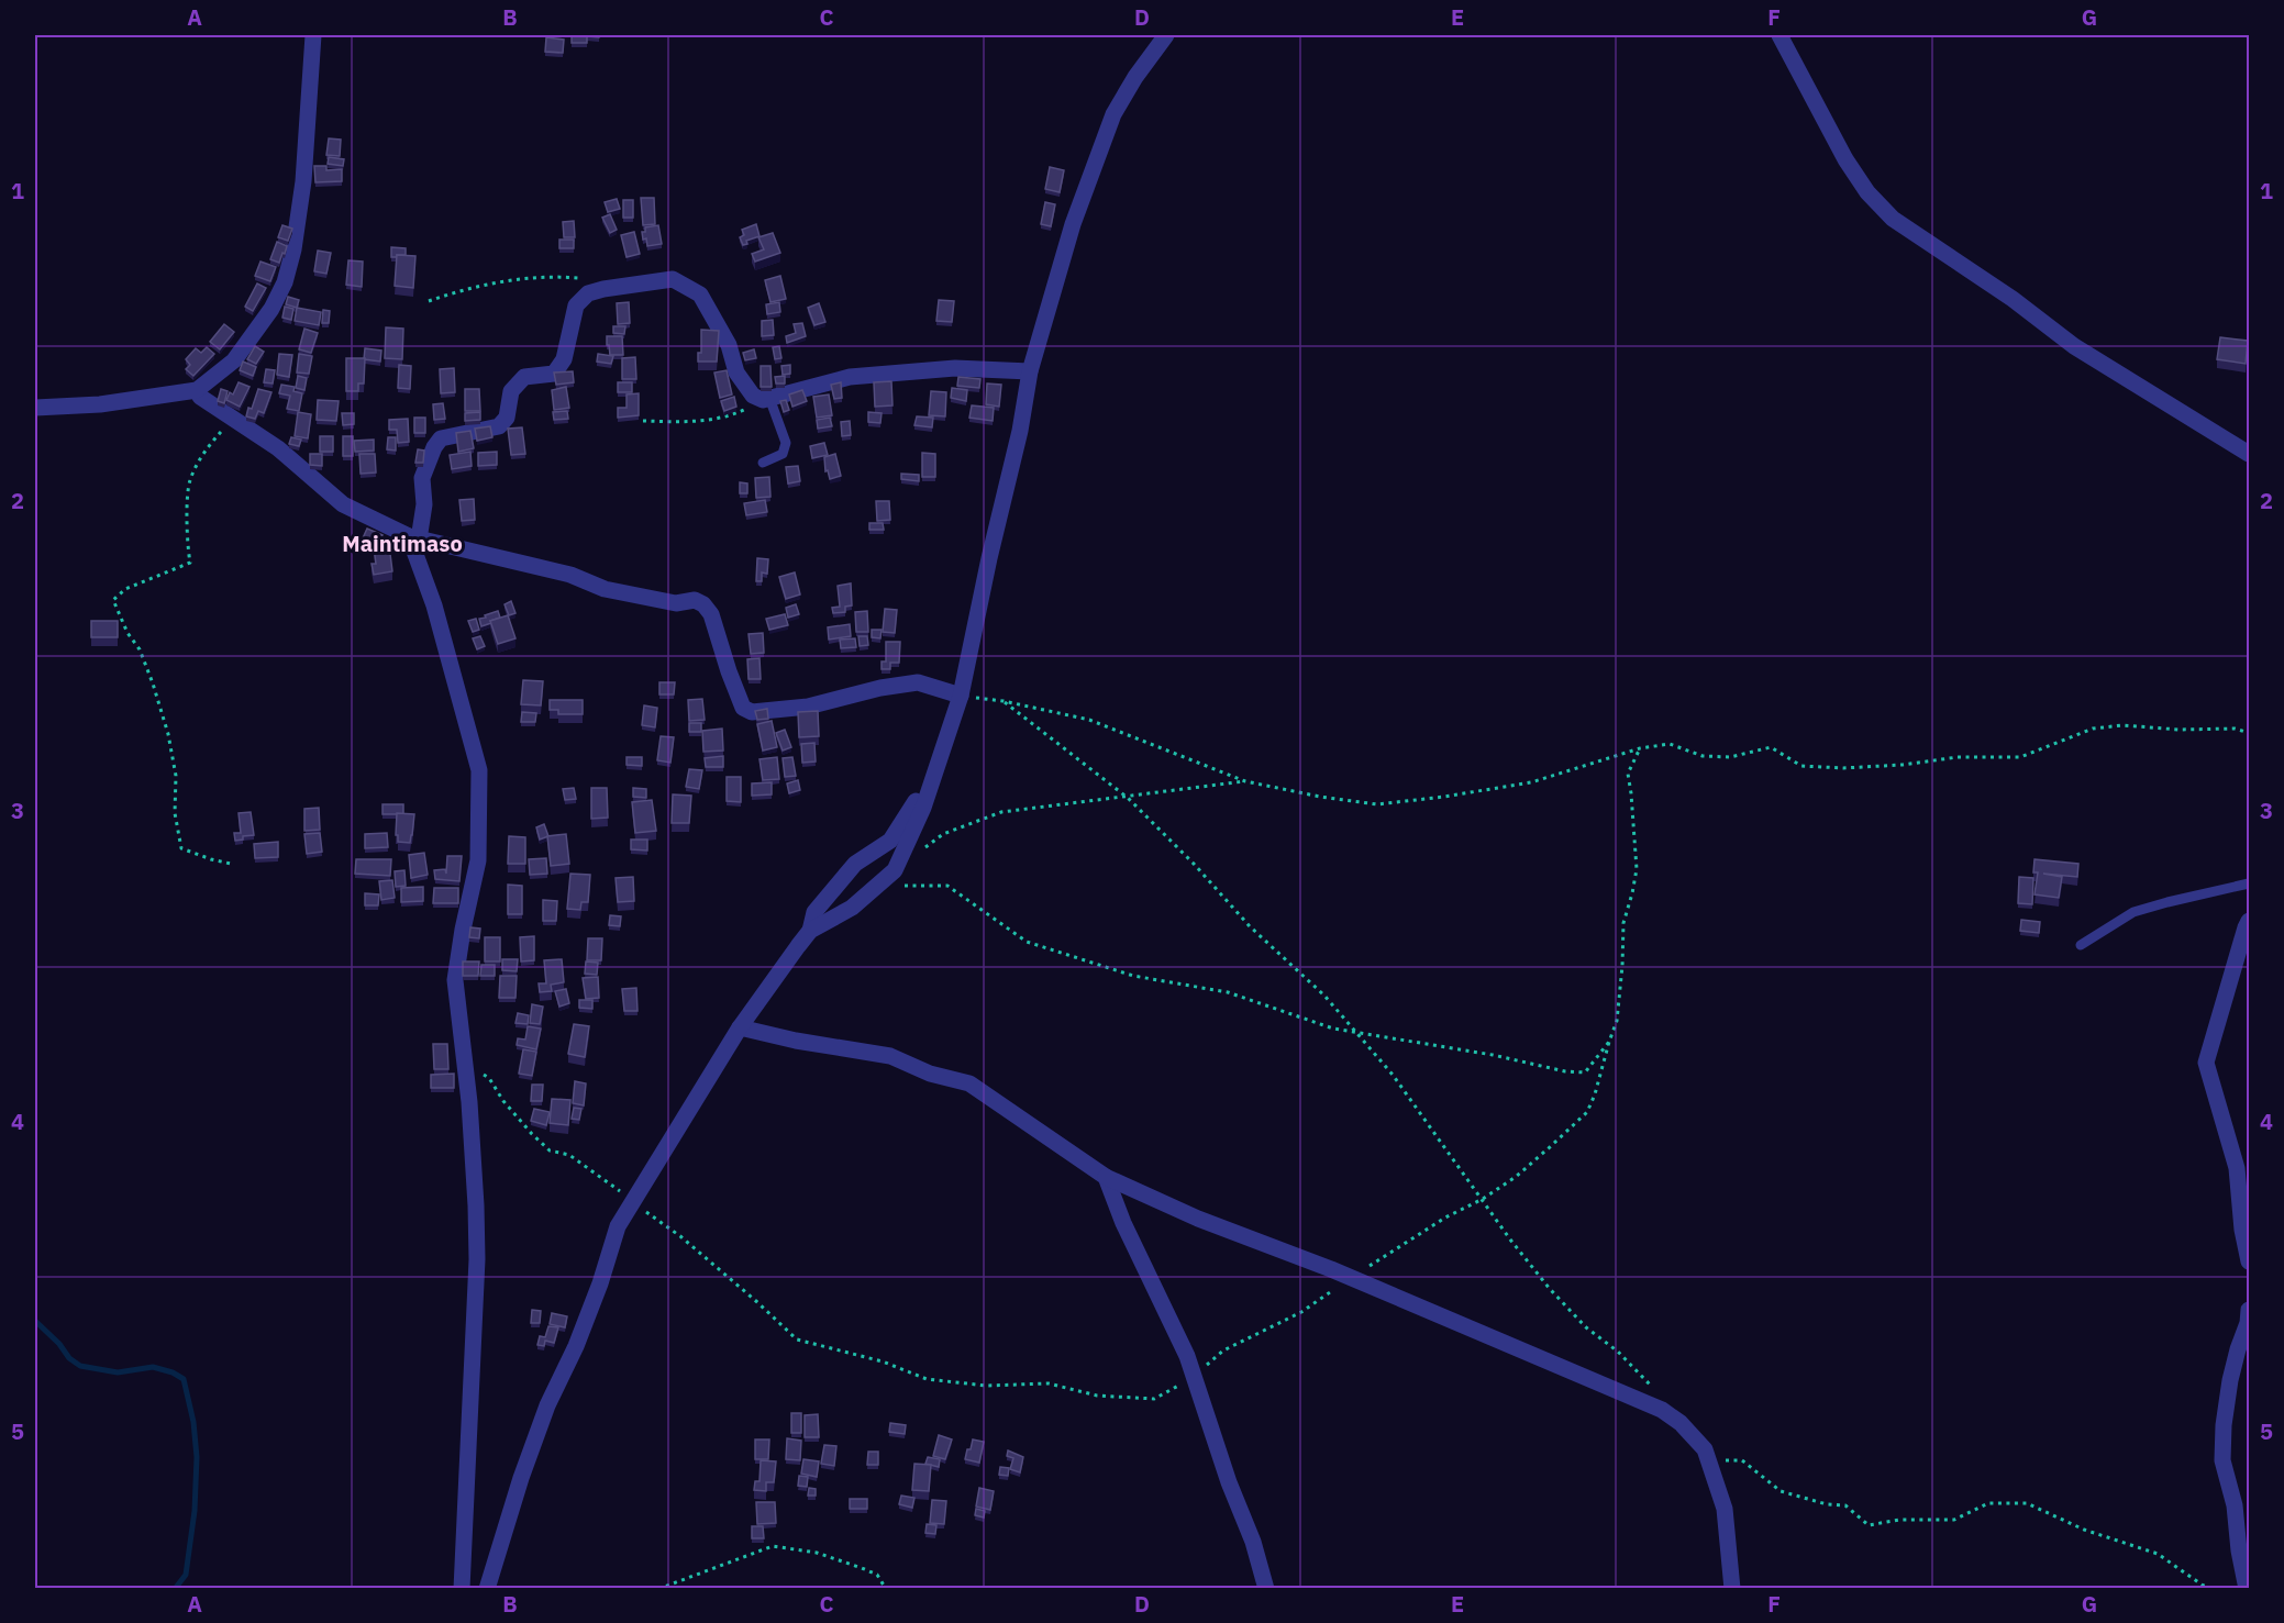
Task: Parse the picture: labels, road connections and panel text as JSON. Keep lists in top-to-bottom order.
{
  "districts": ["Maintimaso"],
  "grid": {
    "columns": [
      "A",
      "B",
      "C",
      "D",
      "E",
      "F",
      "G"
    ],
    "rows": [
      "1",
      "2",
      "3",
      "4",
      "5"
    ]
  }
}
